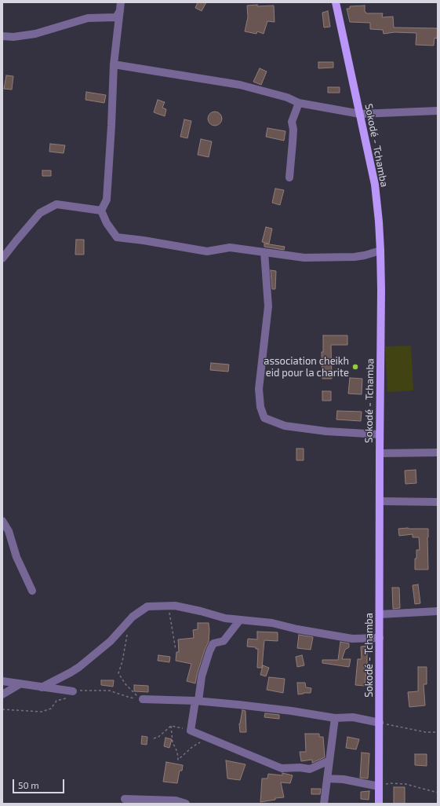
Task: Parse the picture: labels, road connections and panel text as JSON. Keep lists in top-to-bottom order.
{
  "streets": {
    "main road": ["Sokodé - Tchamba"]
  },
  "places": ["association cheikh eid pour la charite"],
  "scale_bar": "50 m"
}
